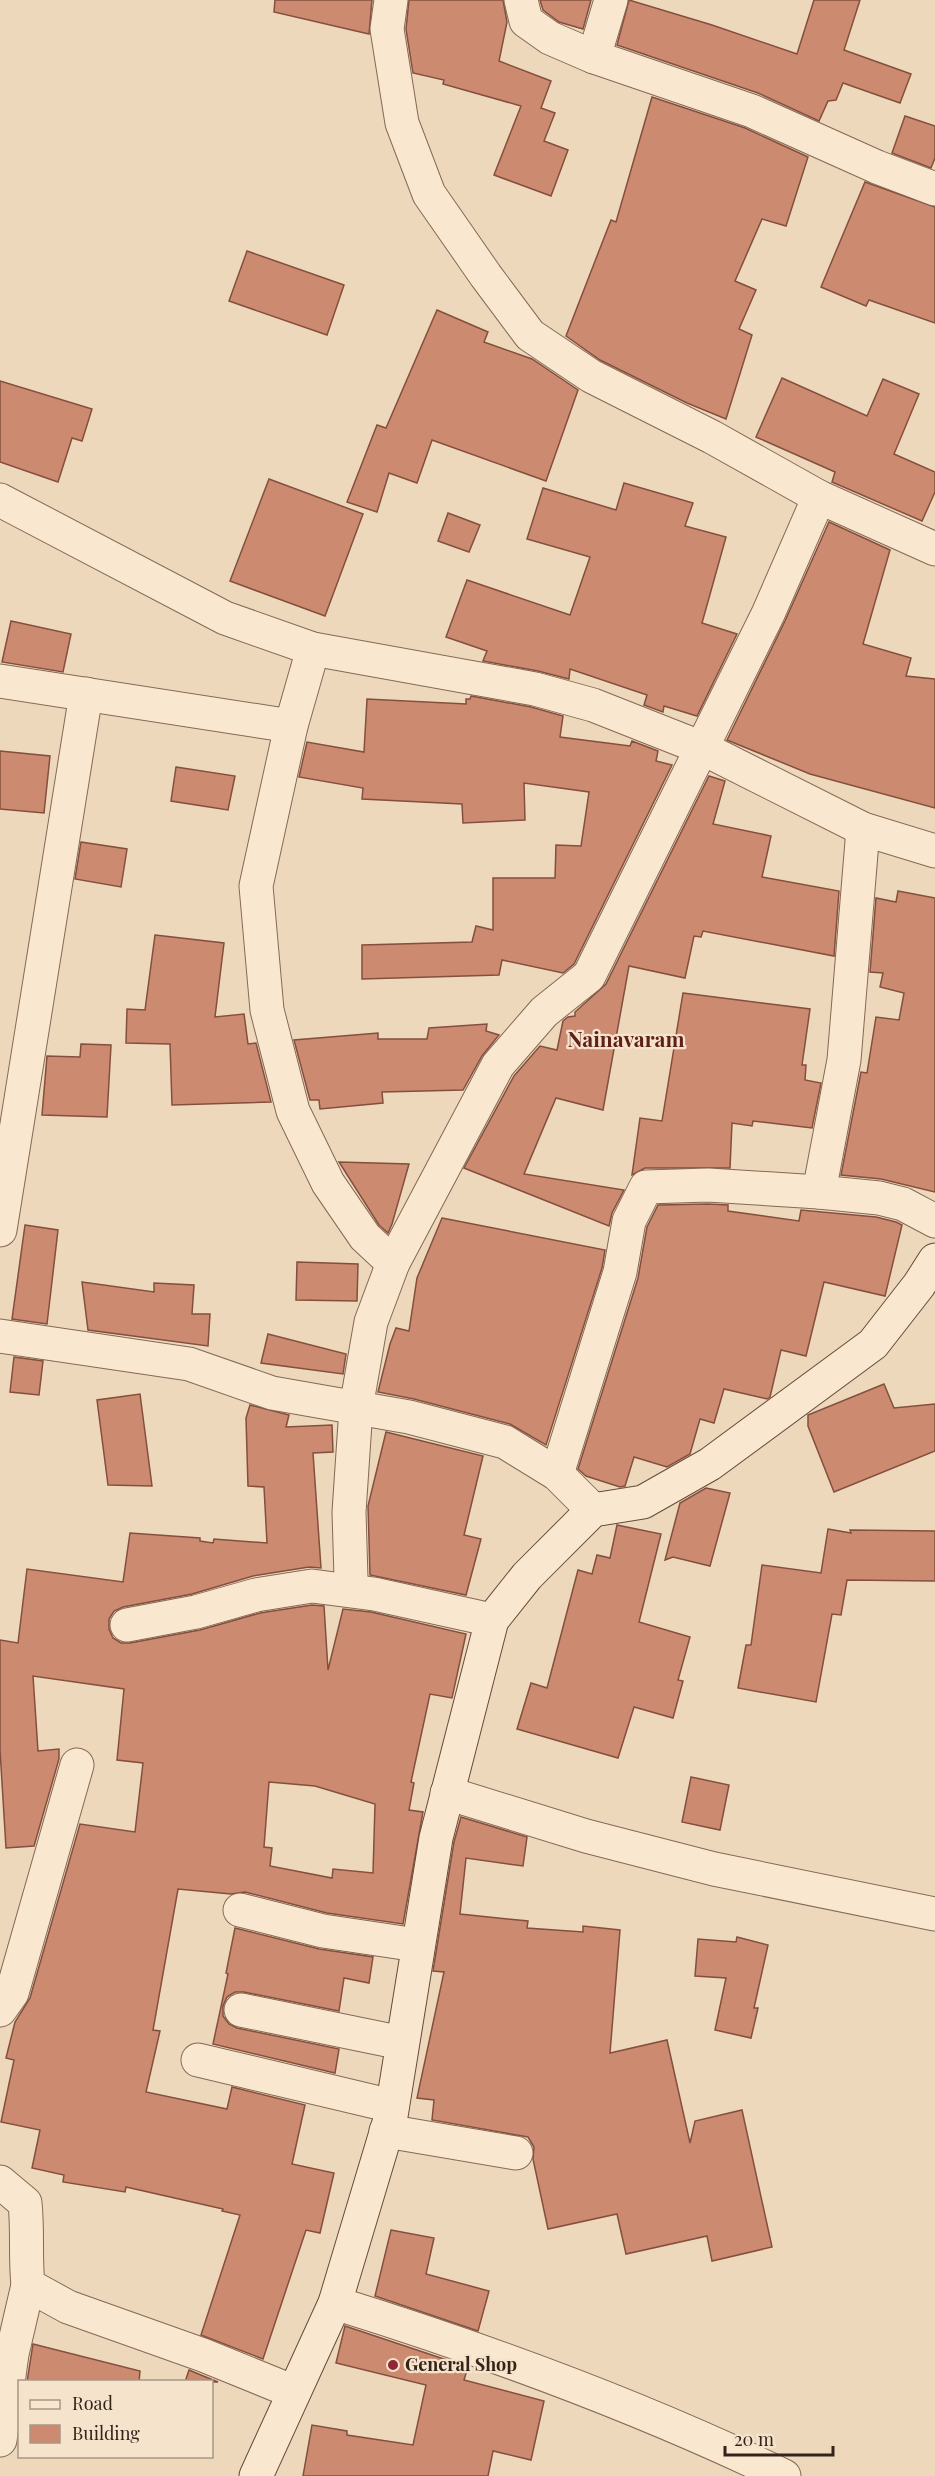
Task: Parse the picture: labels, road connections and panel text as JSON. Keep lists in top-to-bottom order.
{
  "districts": ["Nainavaram"],
  "places": ["General Shop"],
  "legend": ["Road", "Building"],
  "scale_bar": "20 m"
}
